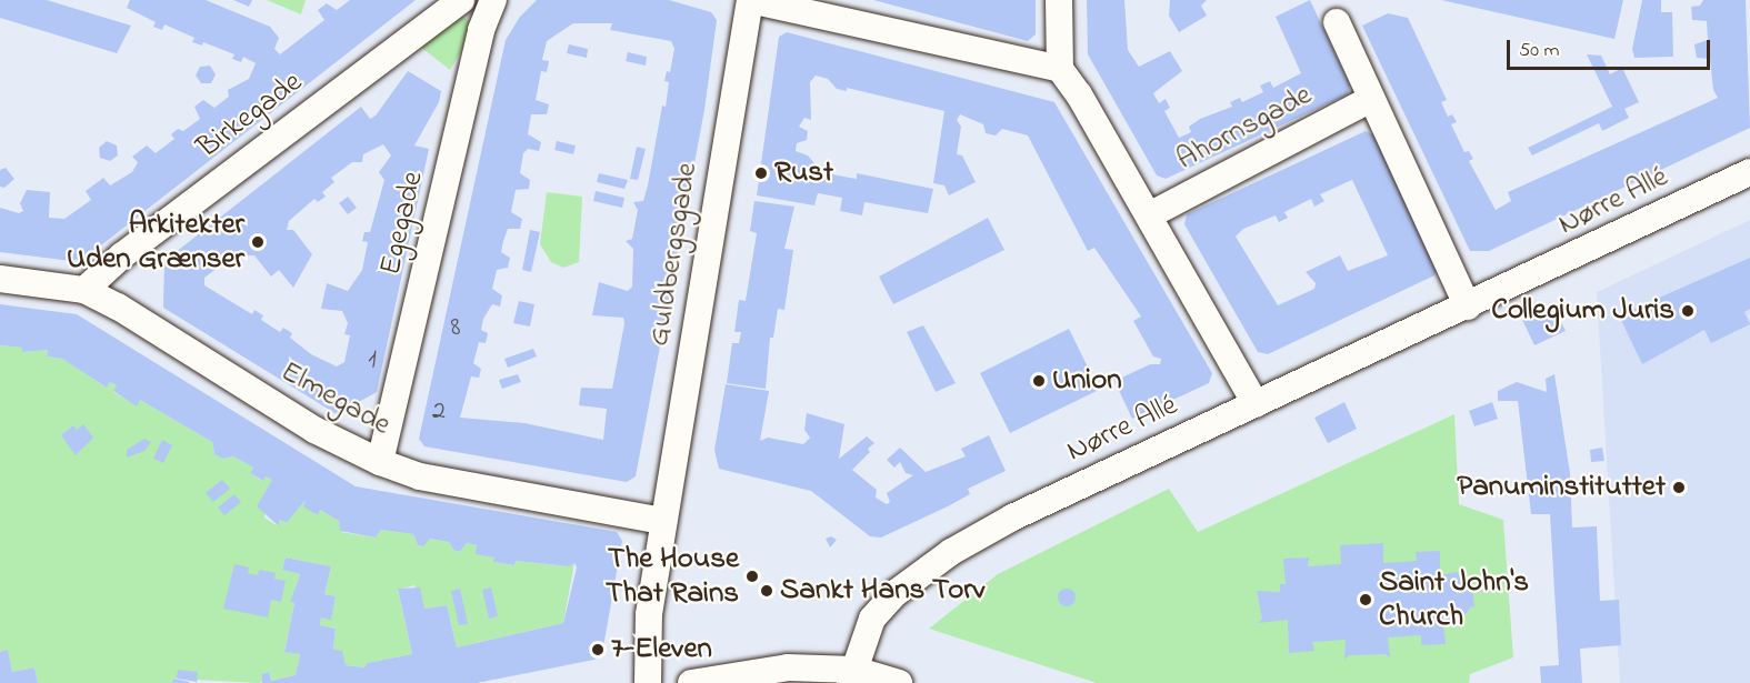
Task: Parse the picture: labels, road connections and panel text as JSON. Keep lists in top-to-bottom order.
{
  "streets": {
    "street": [
      "Birkegade",
      "Ahornsgade",
      "Nørre Allé",
      "Egegade",
      "Guldbergsgade",
      "Elmegade"
    ]
  },
  "crossings": [
    ["Birkegade", "Elmegade"],
    ["Egegade", "Elmegade"],
    ["Guldbergsgade", "Elmegade"]
  ],
  "places": [
    "Rust",
    "Arkitekter Uden Grænser",
    "Collegium Juris",
    "Union",
    "Panuminstituttet",
    "The House That Rains",
    "Sankt Hans Torv",
    "Saint John's Church",
    "7-Eleven"
  ],
  "house_numbers": ["8", "1", "2"],
  "scale_bar": "50 m"
}
